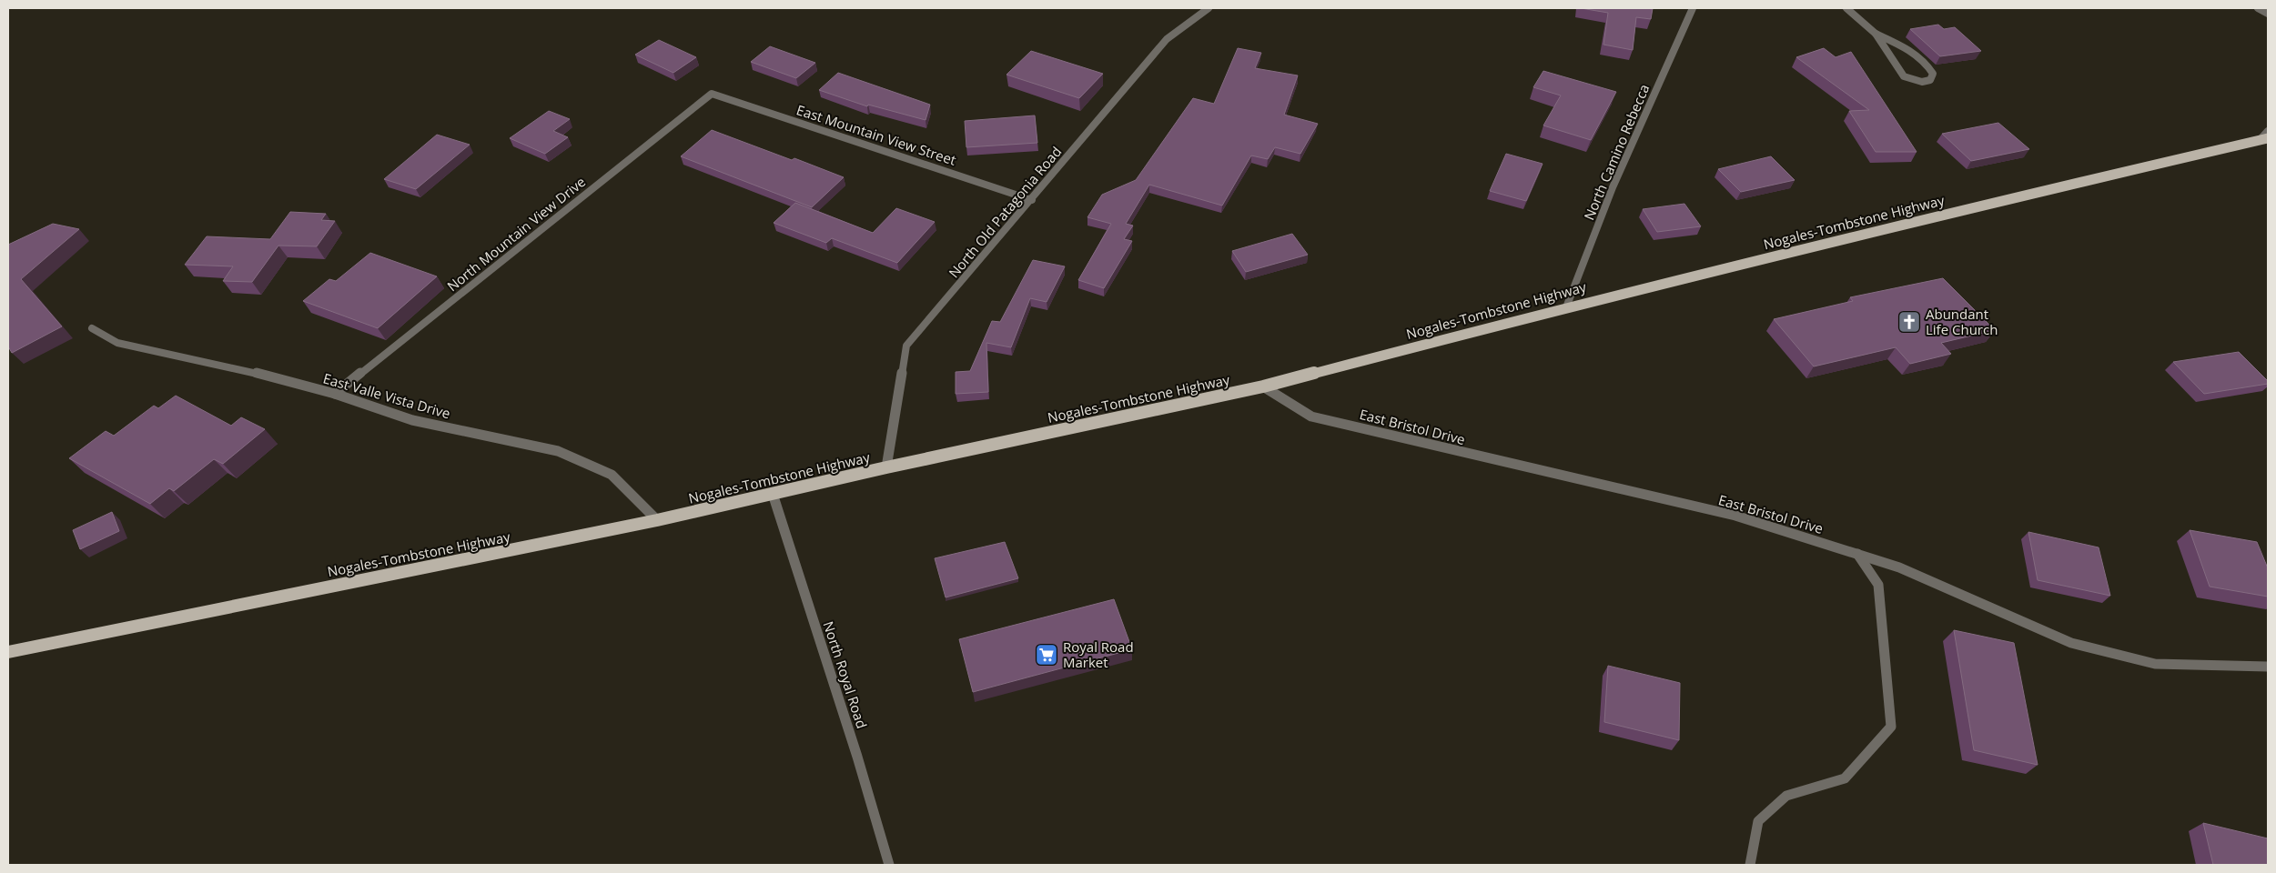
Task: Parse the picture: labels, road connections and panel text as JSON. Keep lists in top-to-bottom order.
{
  "streets": {
    "main road": ["Nogales-Tombstone Highway"],
    "street": [
      "East Mountain View Street",
      "North Camino Rebecca",
      "North Old Patagonia Road",
      "North Mountain View Drive",
      "East Valle Vista Drive",
      "East Bristol Drive",
      "North Royal Road"
    ]
  },
  "crossings": [
    ["East Mountain View Street", "North Old Patagonia Road"],
    ["East Mountain View Street", "North Mountain View Drive"],
    ["North Camino Rebecca", "Nogales-Tombstone Highway"],
    ["North Old Patagonia Road", "Nogales-Tombstone Highway"],
    ["Nogales-Tombstone Highway", "East Valle Vista Drive"],
    ["Nogales-Tombstone Highway", "East Bristol Drive"],
    ["Nogales-Tombstone Highway", "North Royal Road"],
    ["North Mountain View Drive", "East Valle Vista Drive"]
  ],
  "places": {
    "church": ["Abundant Life Church"],
    "supermarket": ["Royal Road Market"]
  }
}
